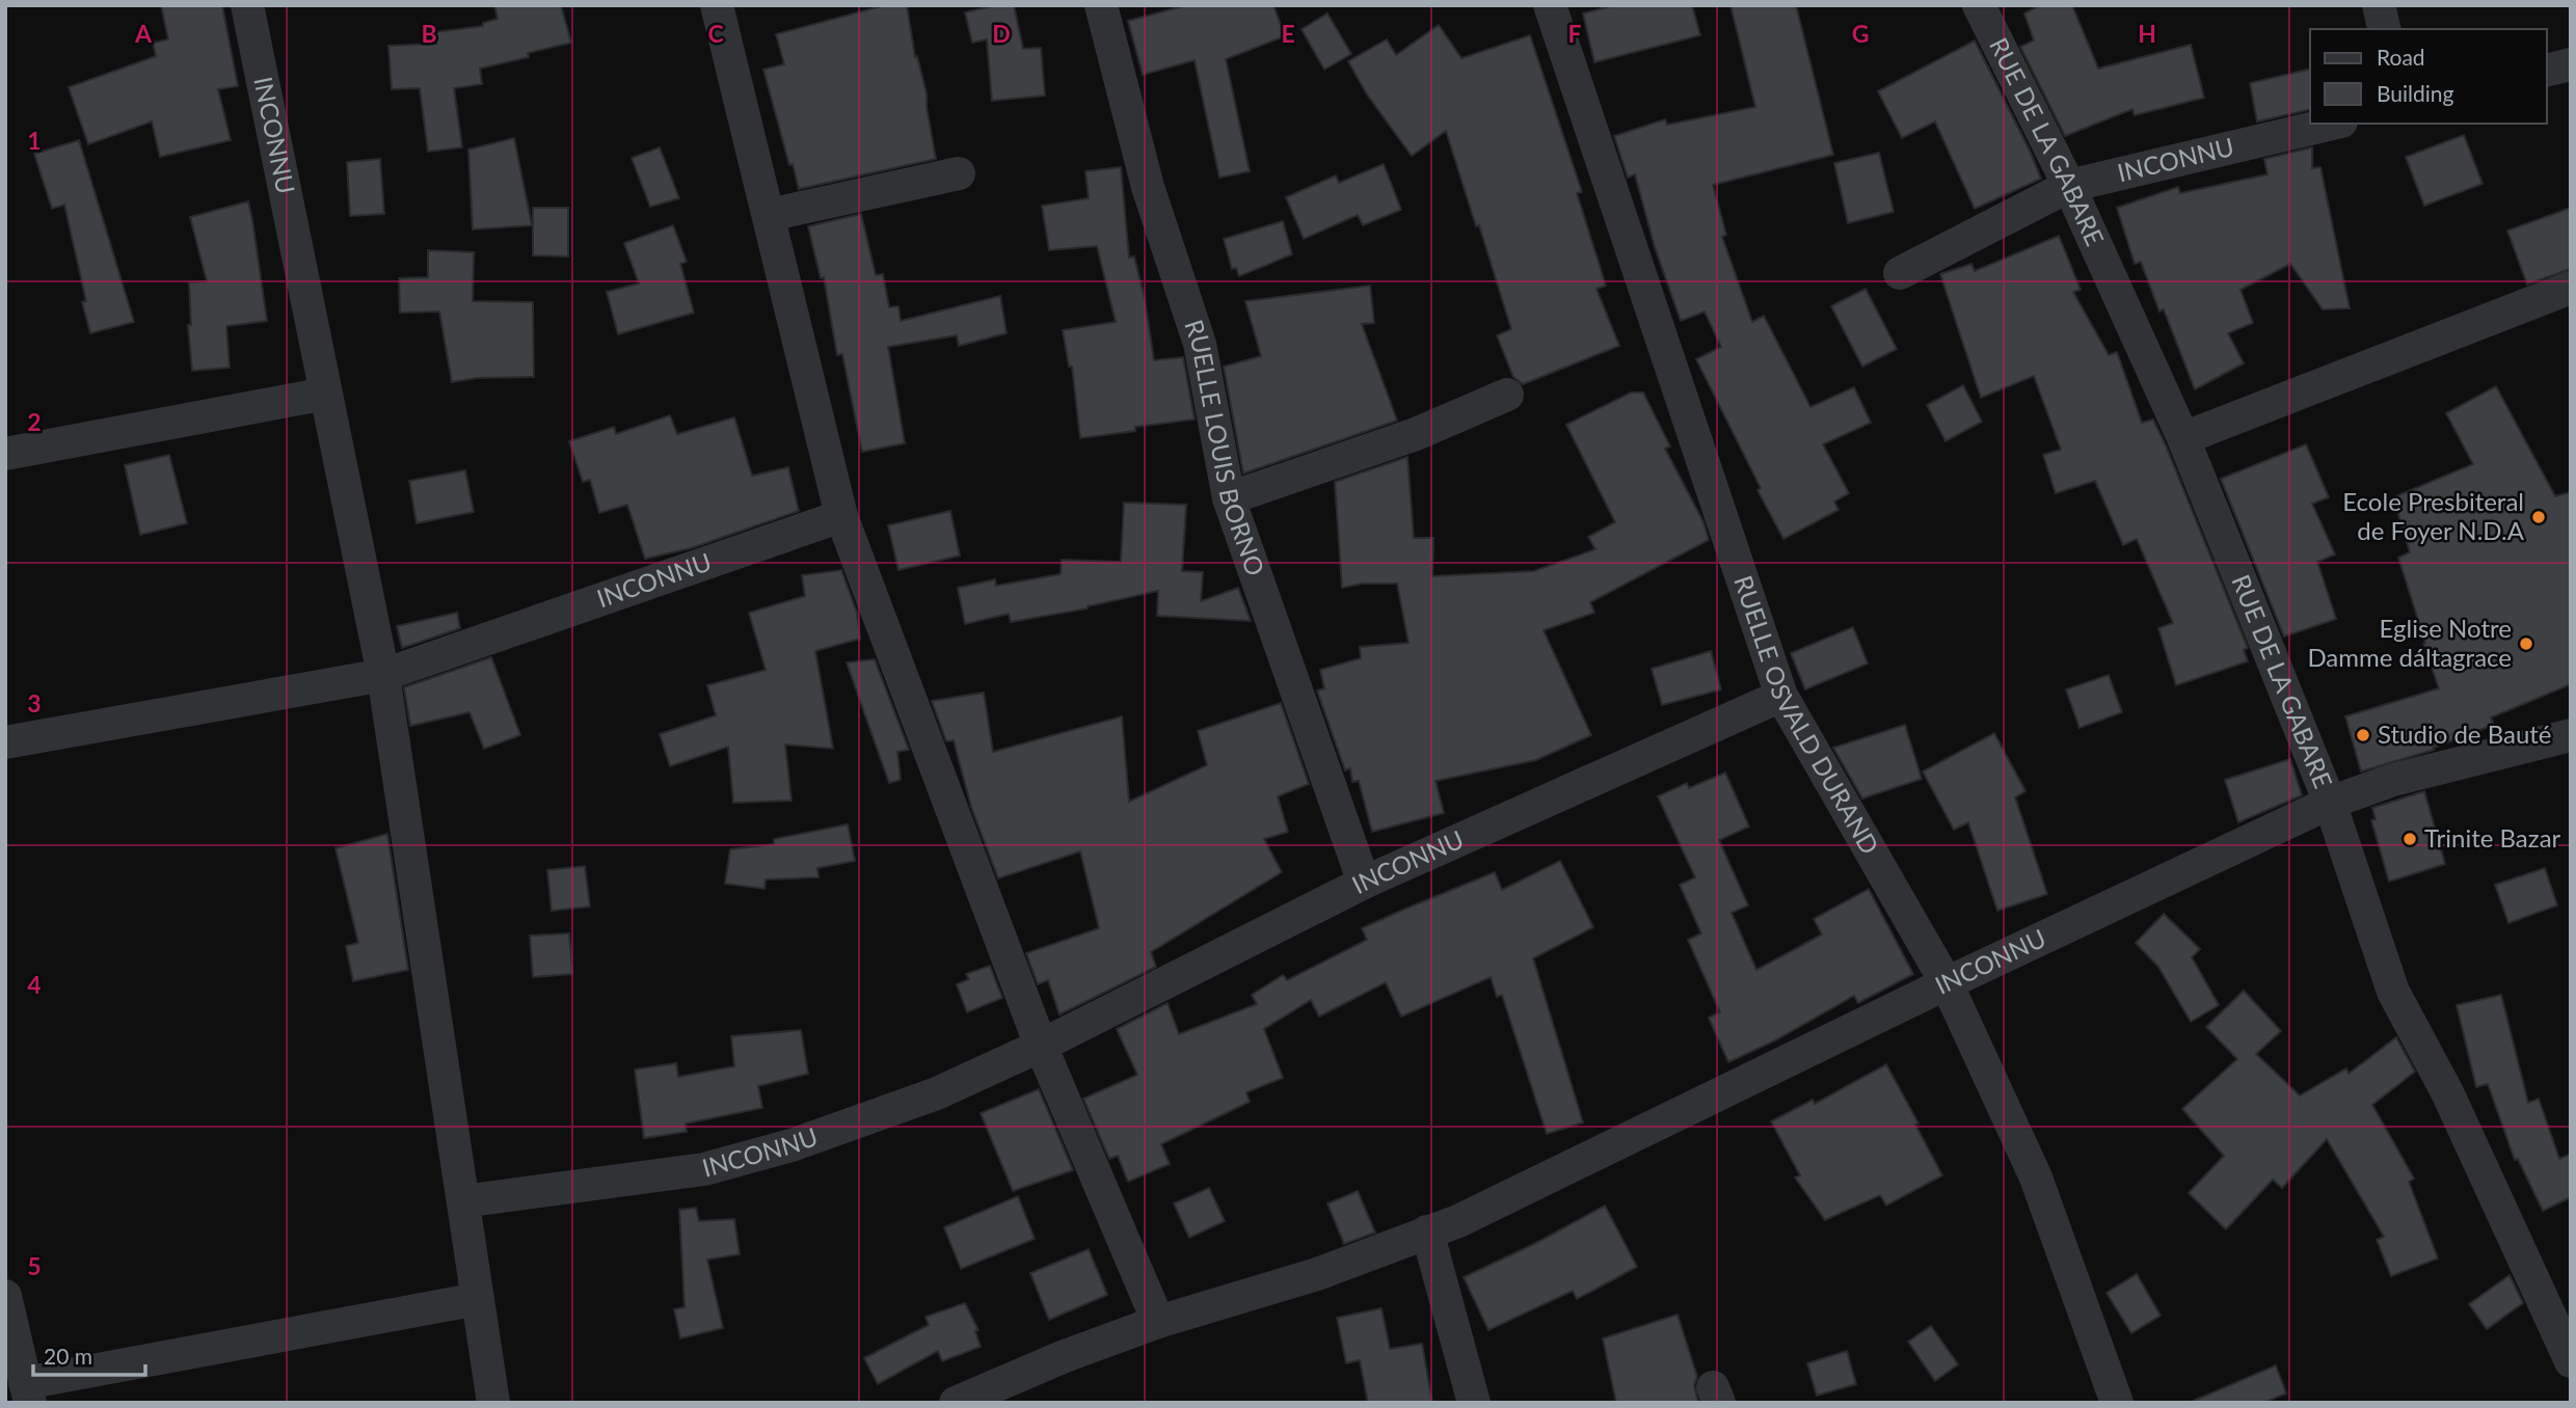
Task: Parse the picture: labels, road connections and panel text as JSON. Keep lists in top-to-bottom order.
{
  "streets": {
    "street": [
      "INCONNU",
      "RUE DE LA GABARE",
      "RUELLE LOUIS BORNO",
      "RUELLE OSVALD DURAND"
    ]
  },
  "crossings": [
    ["INCONNU", "RUE DE LA GABARE"],
    ["INCONNU", "RUELLE LOUIS BORNO"],
    ["INCONNU", "RUELLE OSVALD DURAND"]
  ],
  "places": [
    "Ecole Presbiteral de Foyer N.D.A",
    "Eglise Notre Damme dáltagrace",
    "Studio de Bauté",
    "Trinite Bazar"
  ],
  "legend": ["Road", "Building"],
  "scale_bar": "20 m",
  "grid": {
    "columns": [
      "A",
      "B",
      "C",
      "D",
      "E",
      "F",
      "G",
      "H"
    ],
    "rows": [
      "1",
      "2",
      "3",
      "4",
      "5"
    ]
  }
}
